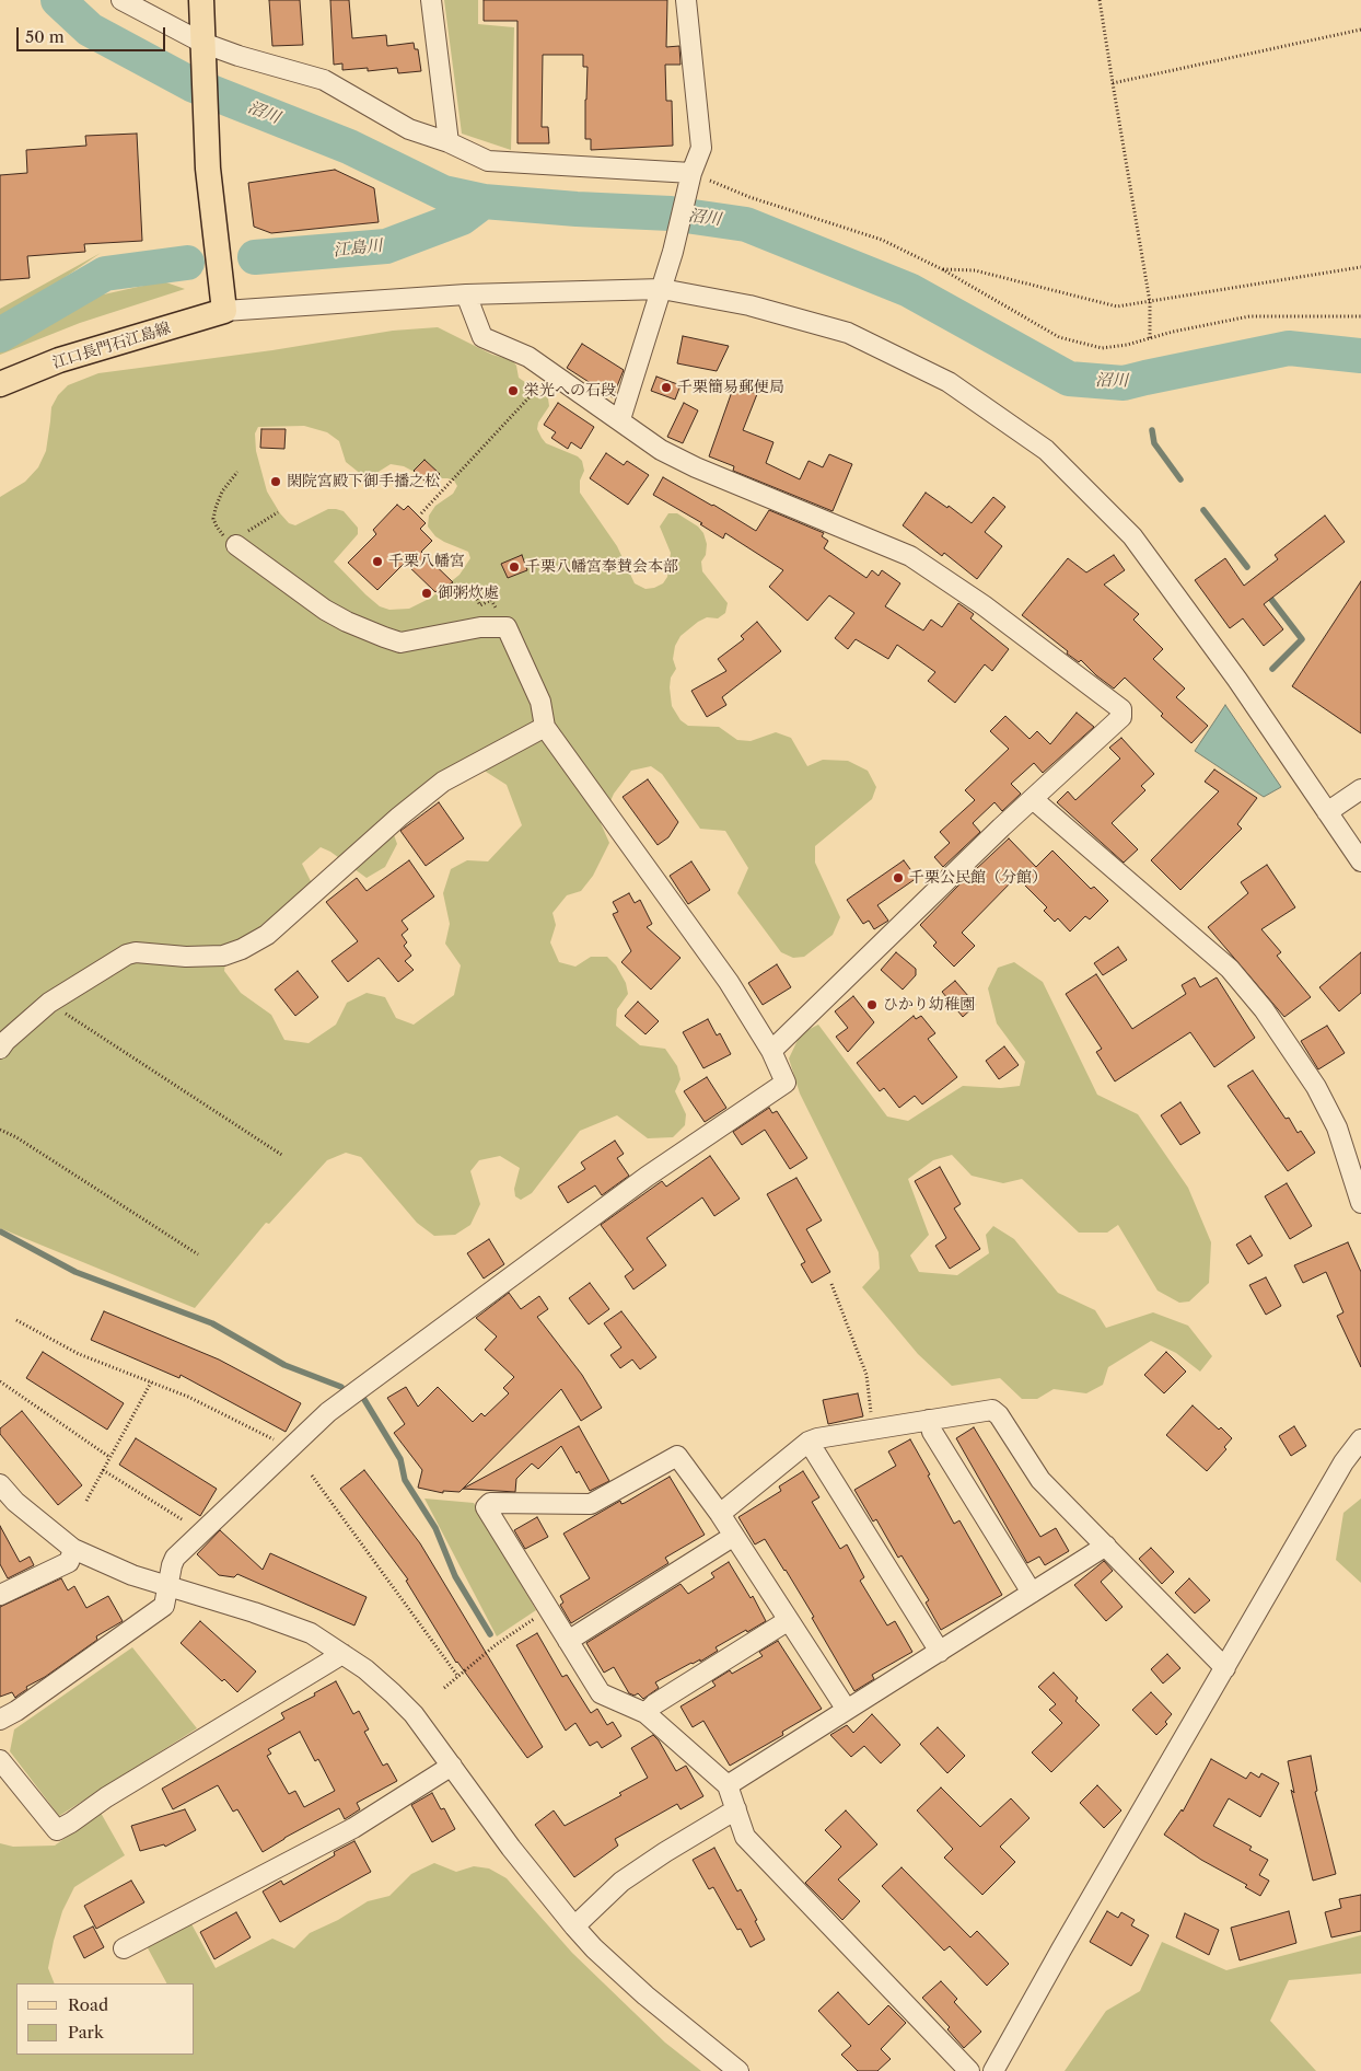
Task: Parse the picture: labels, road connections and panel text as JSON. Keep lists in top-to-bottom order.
{
  "streets": {
    "main road": ["江口長門石江島線"]
  },
  "water": ["沼川", "江島川"],
  "places": [
    "千栗簡易郵便局",
    "栄光への石段",
    "閑院宮殿下御手播之松",
    "千栗八幡宮",
    "千栗八幡宮奉賛会本部",
    "御粥炊處",
    "千栗公民館（分館）",
    "ひかり幼稚園"
  ],
  "legend": ["Road", "Park"],
  "scale_bar": "50 m"
}
